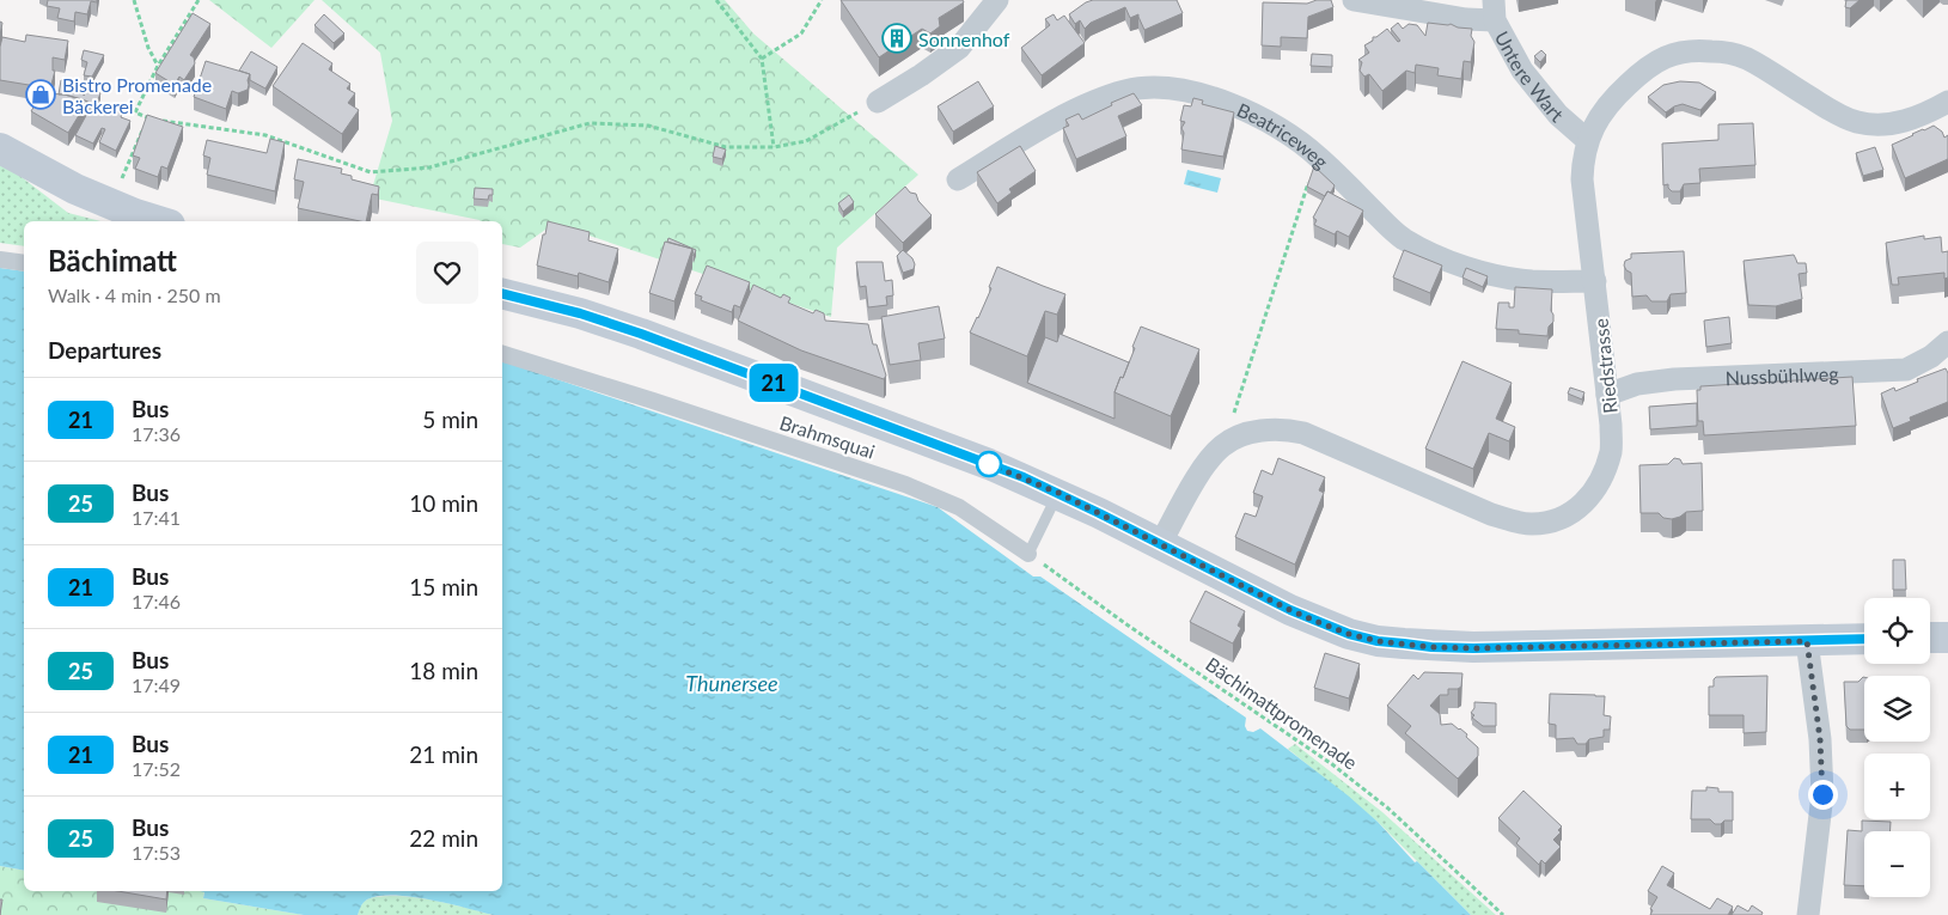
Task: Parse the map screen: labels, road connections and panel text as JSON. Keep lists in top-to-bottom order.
{
  "streets": {
    "street": [
      "Untere Wart",
      "Beatriceweg",
      "Riedstrasse",
      "Nussbühlweg",
      "Brahmsquai"
    ],
    "path": ["Bächimattpromenade"]
  },
  "crossings": [
    ["Untere Wart", "Riedstrasse"],
    ["Beatriceweg", "Riedstrasse"],
    ["Riedstrasse", "Nussbühlweg"],
    ["Brahmsquai", "Bächimattpromenade"]
  ],
  "water": ["Thunersee"],
  "places": {
    "building": ["Sonnenhof"],
    "shop": ["Bistro Promenade Bäckerei"]
  },
  "lines": ["bus line 21"],
  "page": {
    "on_map": "21",
    "heading": [
      ["Bächimatt", "Walk · 4 min · 250 m"],
      "Departures"
    ],
    "list": [
      {
        "mark": "21",
        "name": "Bus",
        "note": "17:36",
        "value": "5 min"
      },
      {
        "mark": "25",
        "name": "Bus",
        "note": "17:41",
        "value": "10 min"
      },
      {
        "mark": "21",
        "name": "Bus",
        "note": "17:46",
        "value": "15 min"
      },
      {
        "mark": "25",
        "name": "Bus",
        "note": "17:49",
        "value": "18 min"
      },
      {
        "mark": "21",
        "name": "Bus",
        "note": "17:52",
        "value": "21 min"
      },
      {
        "mark": "25",
        "name": "Bus",
        "note": "17:53",
        "value": "22 min"
      }
    ],
    "map_buttons": ["+", "−"]
  }
}
